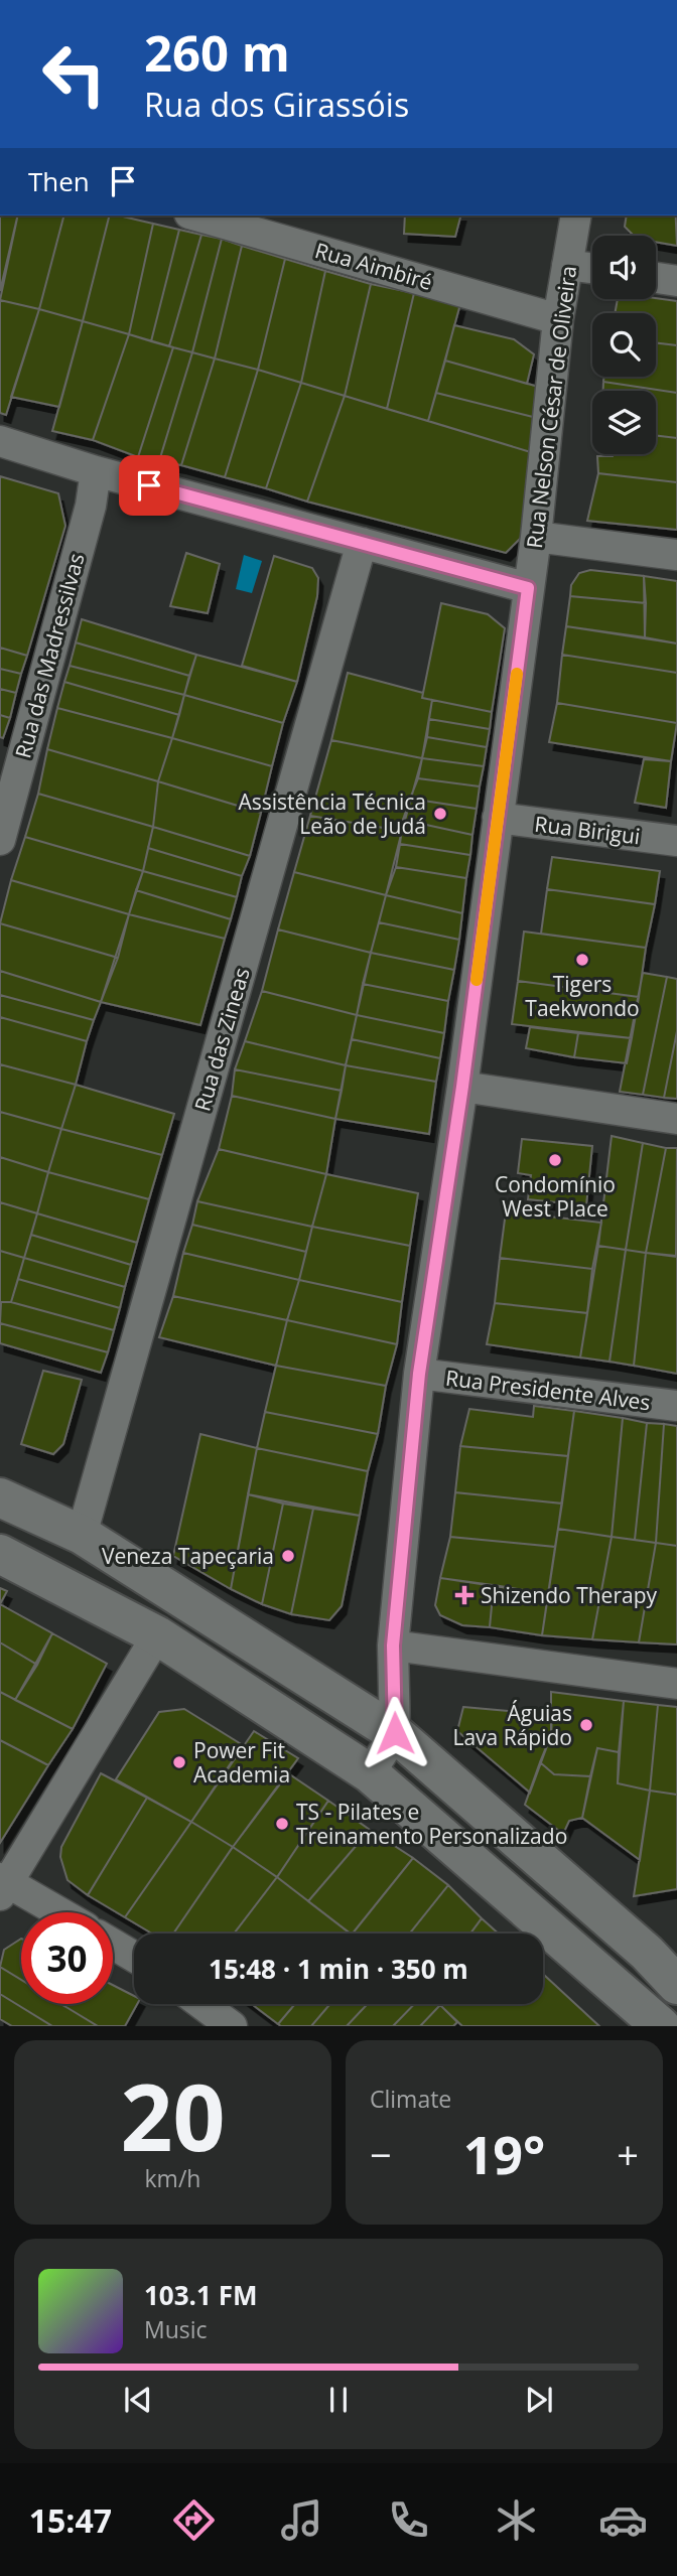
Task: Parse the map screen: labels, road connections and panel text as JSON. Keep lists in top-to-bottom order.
{
  "streets": {
    "street": [
      "Rua Aimbiré",
      "Rua Nelson César de Oliveira",
      "Rua das Madressilvas",
      "Rua Birigui",
      "Rua das Zineas",
      "Rua Presidente Alves"
    ]
  },
  "crossings": [
    ["Rua Aimbiré", "Rua Nelson César de Oliveira"],
    ["Rua Nelson César de Oliveira", "Rua Birigui"],
    ["Rua Nelson César de Oliveira", "Rua Presidente Alves"]
  ],
  "places": {
    "other": [
      "Assistência Técnica Leão de Judá",
      "Tigers Taekwondo",
      "Condomínio West Place",
      "Veneza Tapeçaria",
      "Águias Lava Rápido",
      "Power Fit Academia",
      "TS - Pilates e Treinamento Personalizado"
    ],
    "health": ["Shizendo Therapy"]
  },
  "page": {
    "turn": ["260 m", "Rua dos Girassóis"],
    "then": "Then",
    "limit": "30",
    "trip": "15:48 · 1 min · 350 m",
    "tile": [
      ["20", "km/h"],
      "Climate"
    ],
    "heat": ["−", "19°", "+"],
    "song": ["103.1 FM", "Music"],
    "tabs": "15:47"
  }
}
